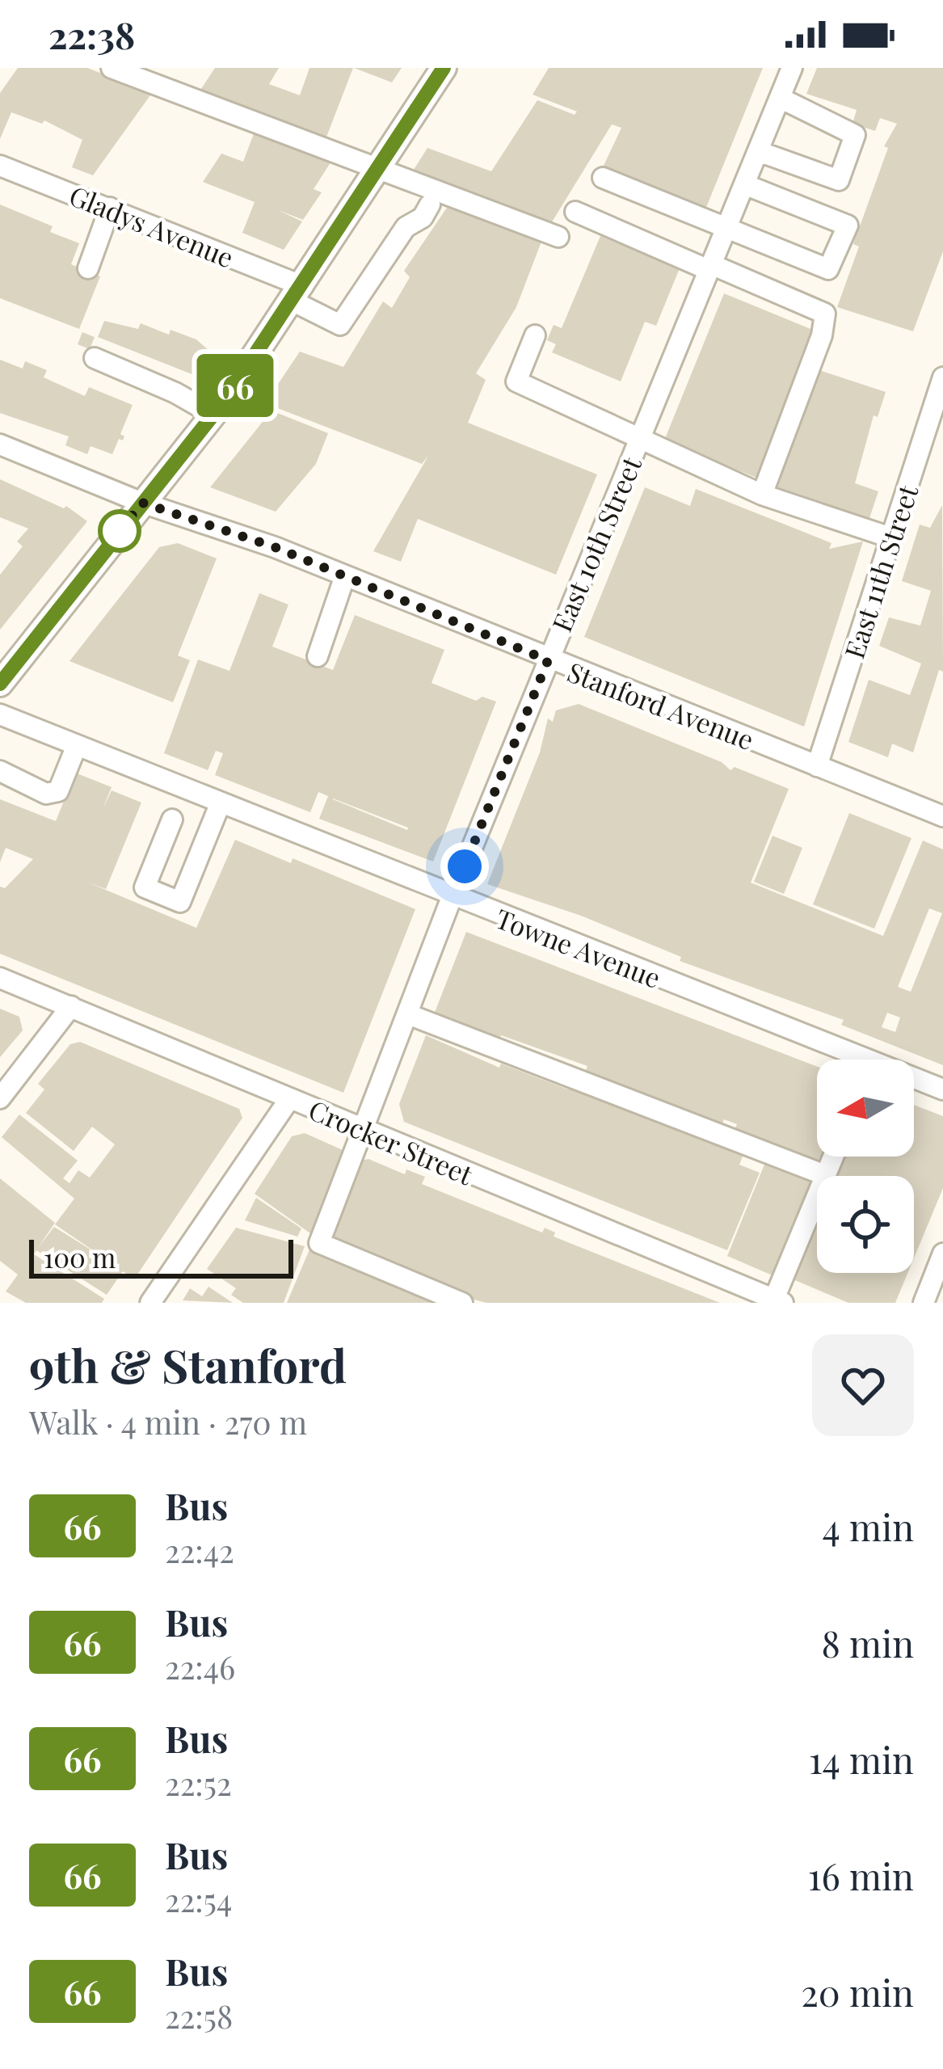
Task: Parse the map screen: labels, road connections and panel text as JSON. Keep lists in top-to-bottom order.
{
  "streets": {
    "street": [
      "Gladys Avenue",
      "East 10th Street",
      "East 11th Street",
      "Stanford Avenue",
      "Towne Avenue",
      "Crocker Street"
    ]
  },
  "crossings": [
    ["East 10th Street", "Stanford Avenue"],
    ["East 10th Street", "Towne Avenue"],
    ["East 10th Street", "Crocker Street"],
    ["East 11th Street", "Stanford Avenue"]
  ],
  "lines": ["bus line 66"],
  "scale_bar": "100 m",
  "north": "left",
  "page": {
    "status": "22:38",
    "on_map": "66",
    "scale": "100 m",
    "heading": ["9th & Stanford", "Walk · 4 min · 270 m"],
    "list": [
      {
        "mark": "66",
        "name": "Bus",
        "note": "22:42",
        "value": "4 min"
      },
      {
        "mark": "66",
        "name": "Bus",
        "note": "22:46",
        "value": "8 min"
      },
      {
        "mark": "66",
        "name": "Bus",
        "note": "22:52",
        "value": "14 min"
      },
      {
        "mark": "66",
        "name": "Bus",
        "note": "22:54",
        "value": "16 min"
      },
      {
        "mark": "66",
        "name": "Bus",
        "note": "22:58",
        "value": "20 min"
      }
    ]
  }
}
